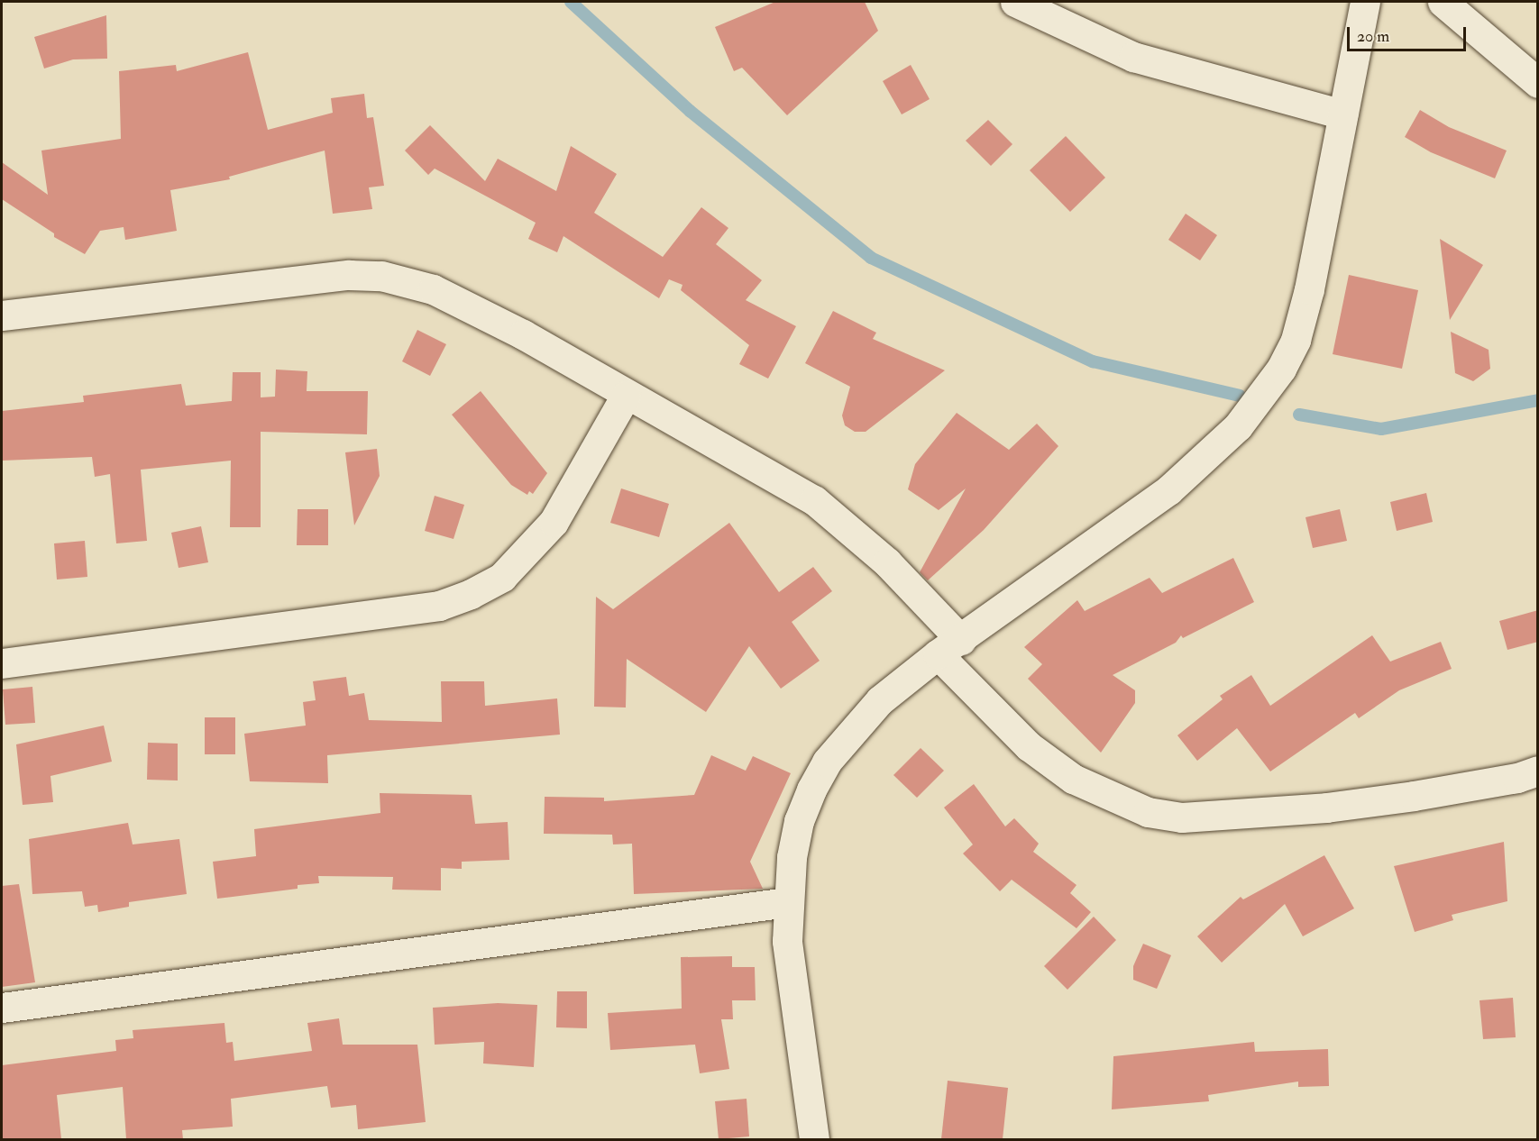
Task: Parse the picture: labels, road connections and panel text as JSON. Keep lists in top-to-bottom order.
{
  "scale_bar": "20 m"
}
